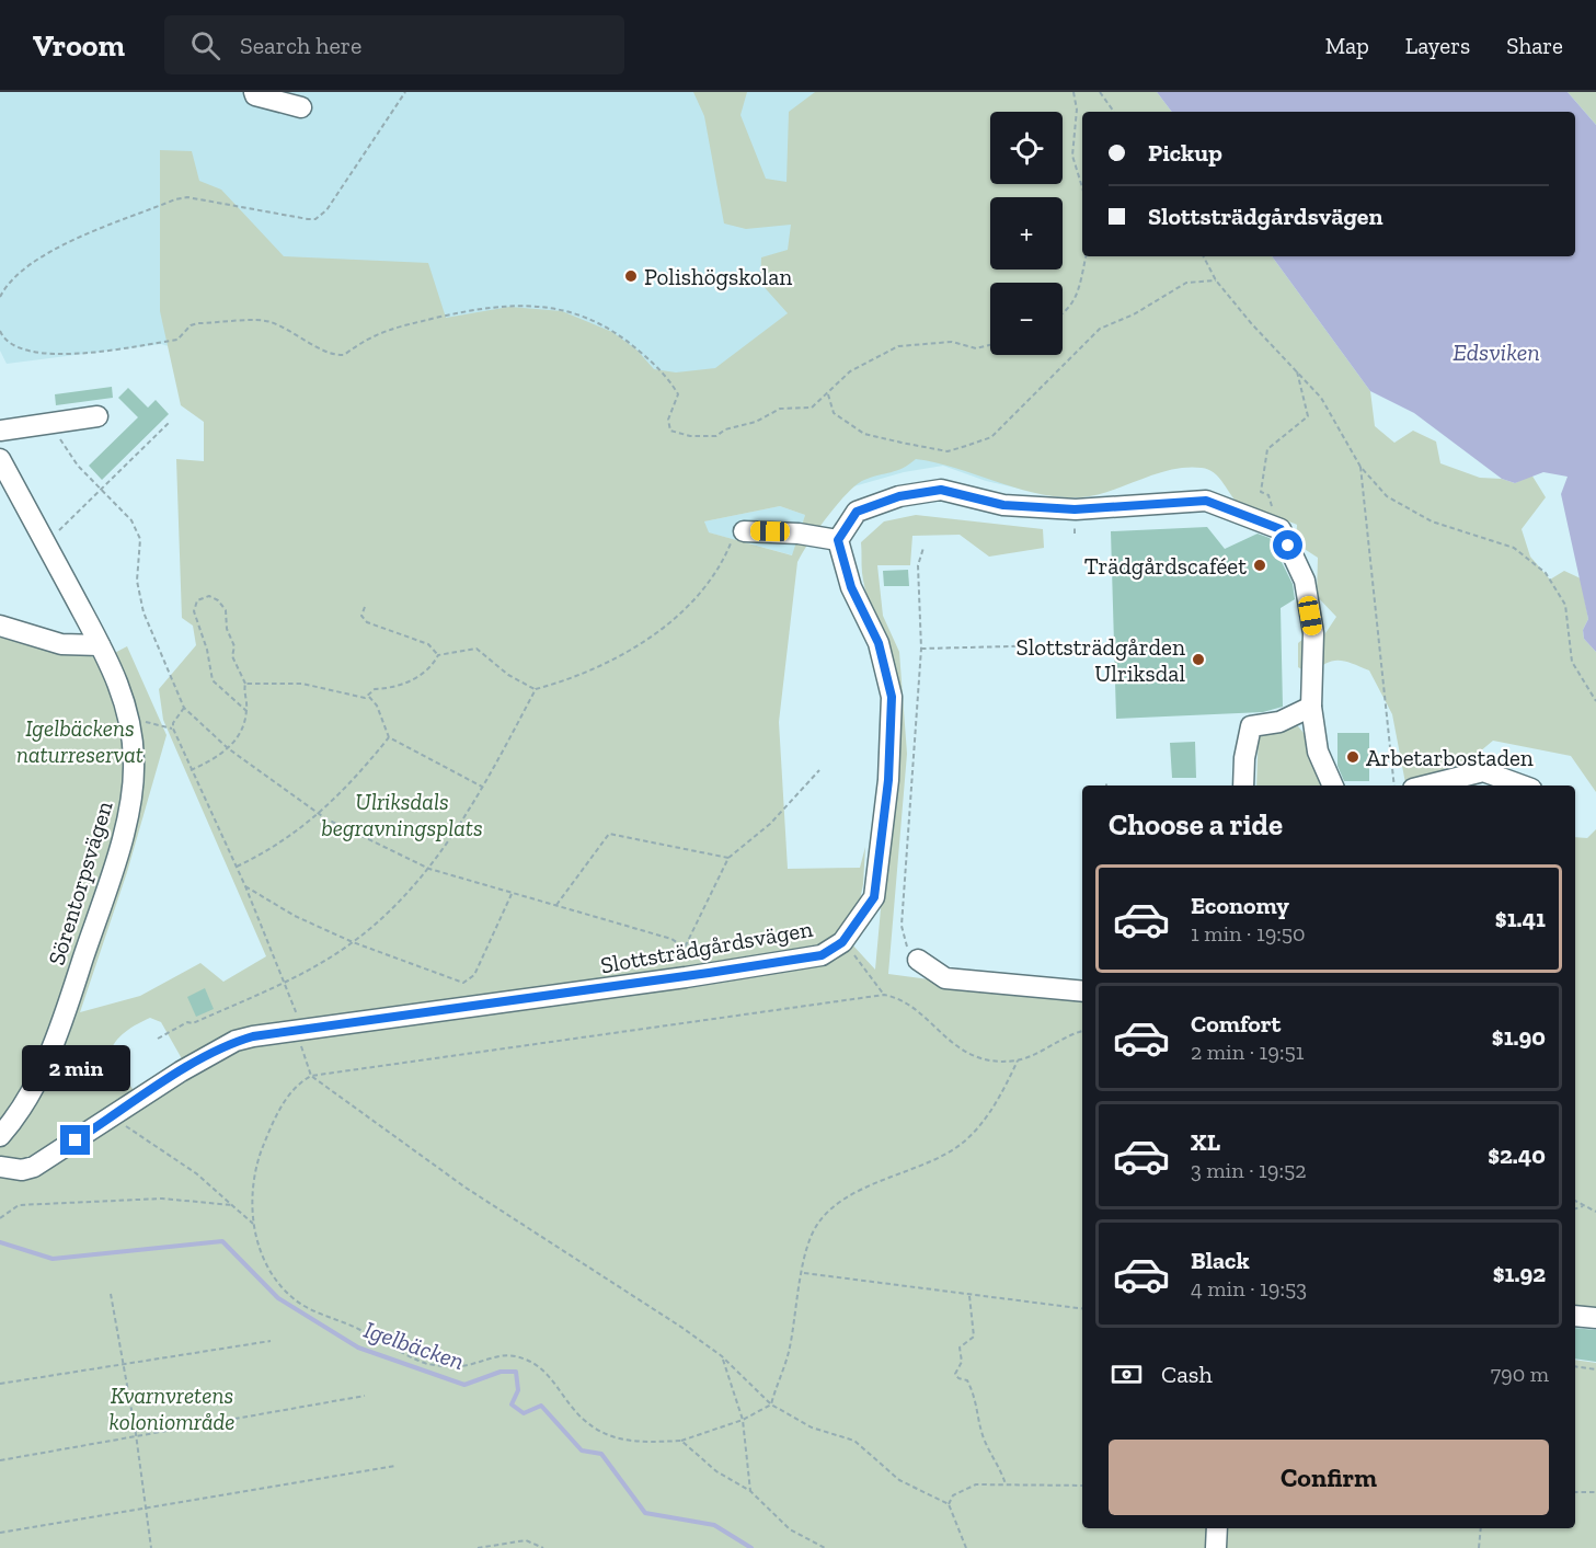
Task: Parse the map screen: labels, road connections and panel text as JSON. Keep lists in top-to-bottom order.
{
  "streets": {
    "street": ["Sörentorpsvägen", "Slottsträdgårdsvägen"]
  },
  "water": ["Edsviken", "Igelbäcken"],
  "parks": ["Igelbäckens naturreservat", "Ulriksdals begravningsplats", "Kvarnvretens koloniområde"],
  "places": [
    "Polishögskolan",
    "Trädgårdscaféet",
    "Slottsträdgården Ulriksdal",
    "Arbetarbostaden"
  ],
  "page": {
    "header": "Vroom",
    "search": "Search here",
    "nav": ["Map", "Layers", "Share"],
    "map_buttons": ["+", "−"],
    "banner": ["Pickup", "Slottsträdgårdsvägen"],
    "heading": "Choose a ride",
    "list": [
      {
        "name": "Economy",
        "note": "1 min · 19:50",
        "value": "$1.41"
      },
      {
        "name": "Comfort",
        "note": "2 min · 19:51",
        "value": "$1.90"
      },
      {
        "name": "XL",
        "note": "3 min · 19:52",
        "value": "$2.40"
      },
      {
        "name": "Black",
        "note": "4 min · 19:53",
        "value": "$1.92"
      }
    ],
    "bubble": "2 min",
    "pay": ["Cash", "790 m"],
    "buttons": "Confirm"
  }
}
